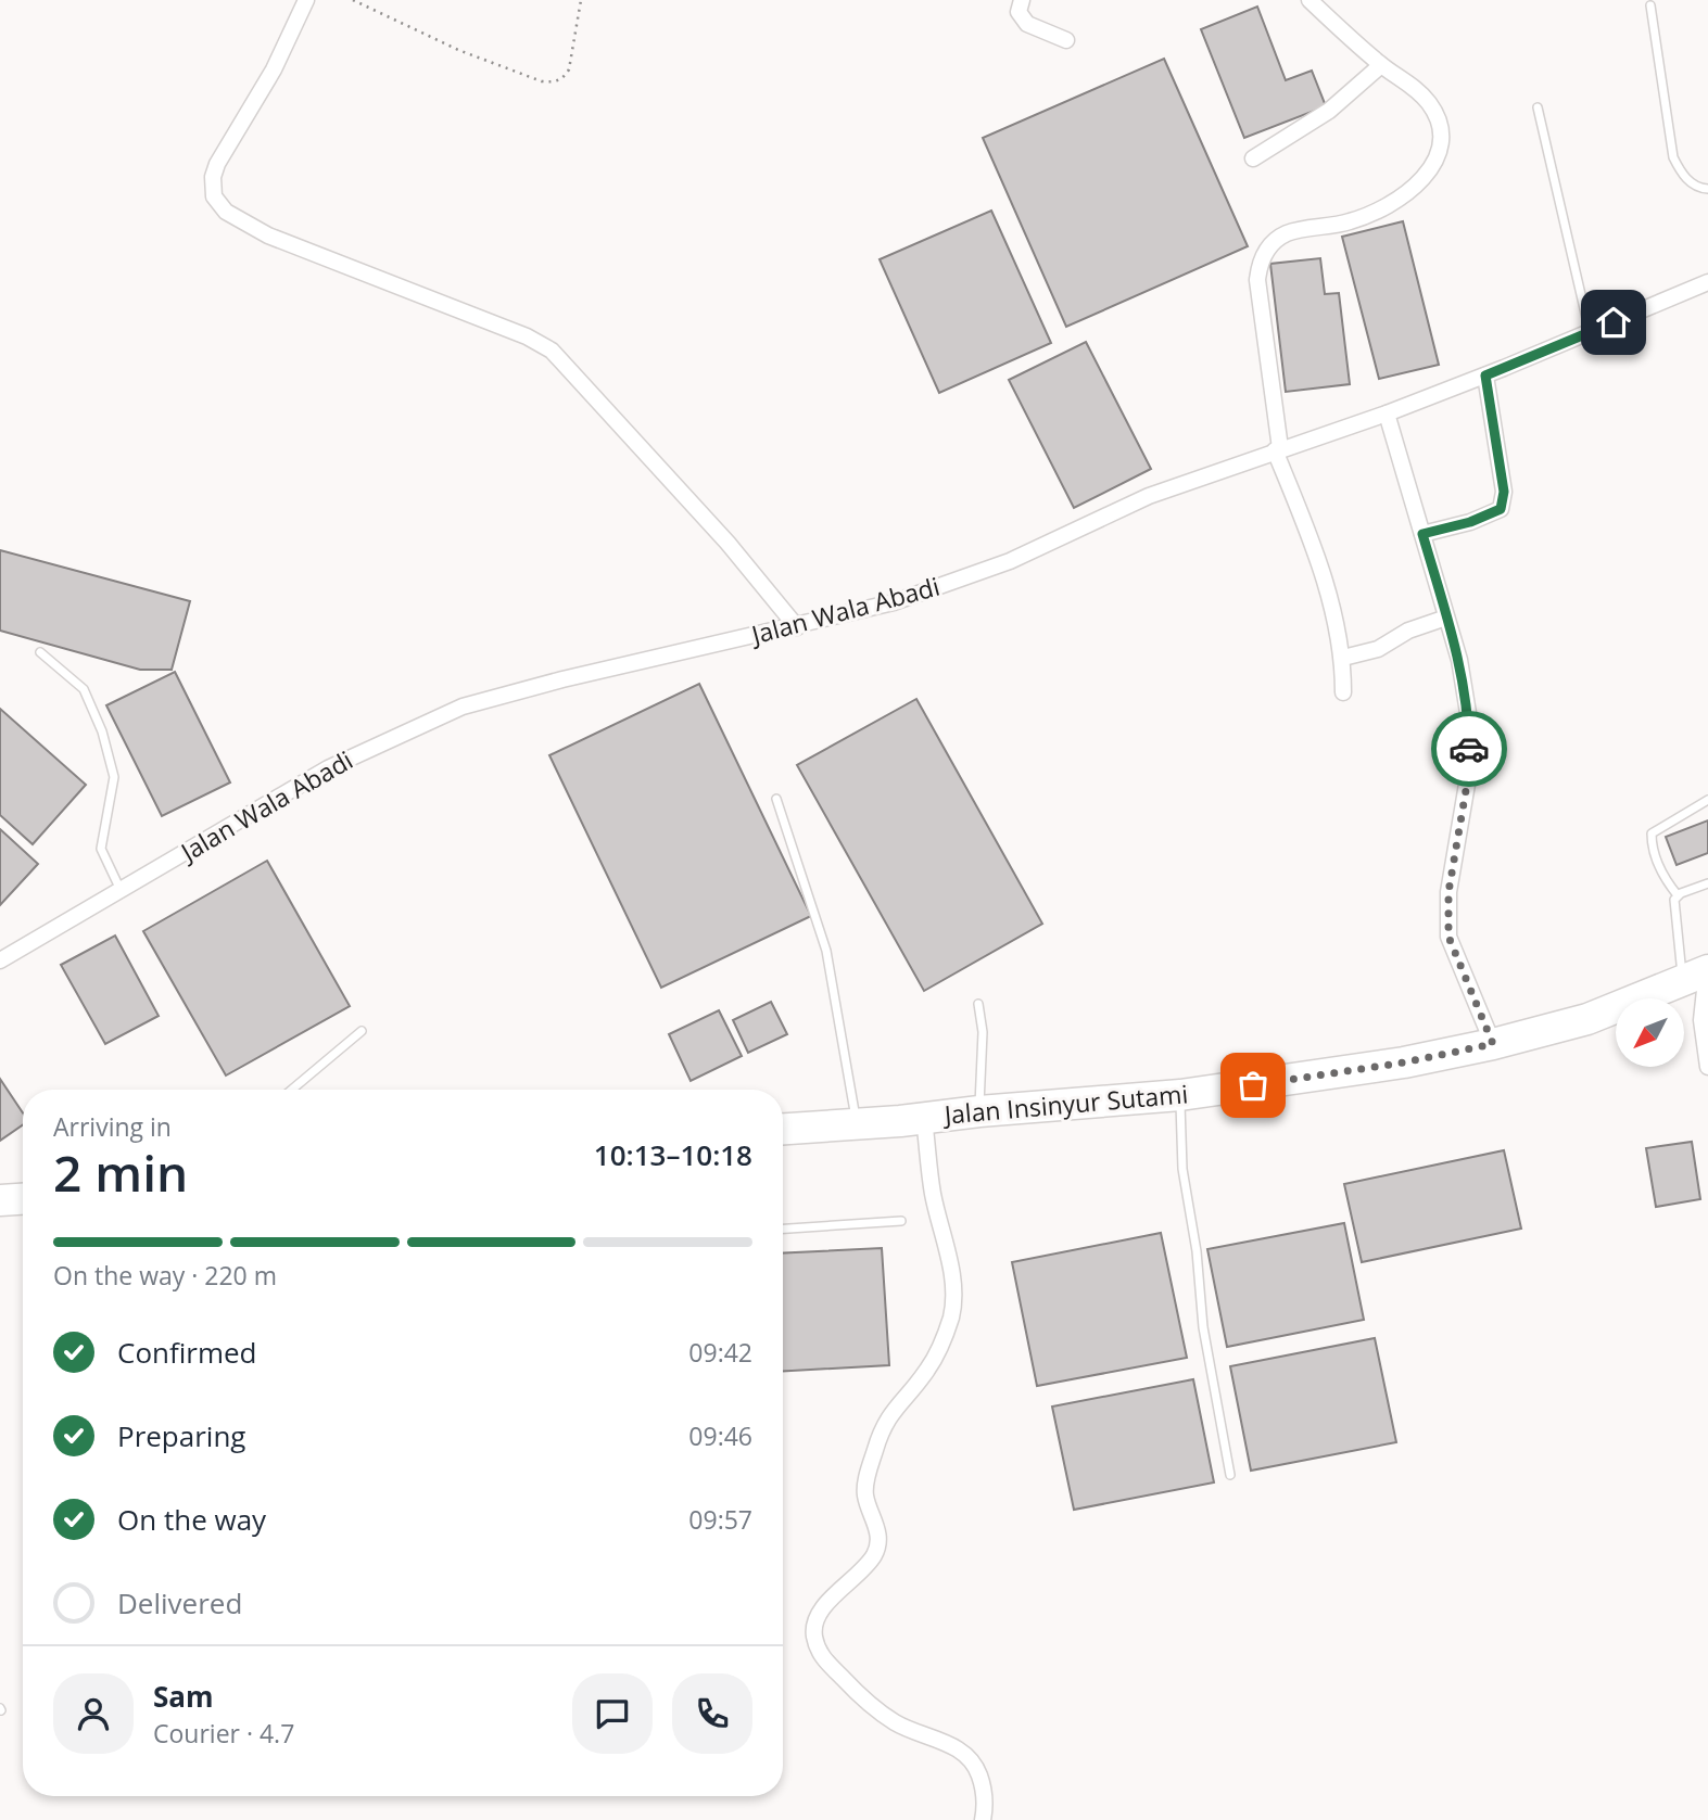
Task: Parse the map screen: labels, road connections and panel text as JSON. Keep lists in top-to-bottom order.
{
  "streets": {
    "highway": ["Jalan Insinyur Sutami"],
    "street": ["Jalan Wala Abadi"]
  },
  "north": "bottom left",
  "page": {
    "heading": ["2 min", "Arriving in", "10:13–10:18"],
    "panel": ["Sam", "Courier · 4.7"],
    "bar": "On the way · 220 m",
    "list": [
      ["Confirmed", "09:42"],
      ["Preparing", "09:46"],
      ["On the way", "09:57"],
      "Delivered"
    ]
  }
}
